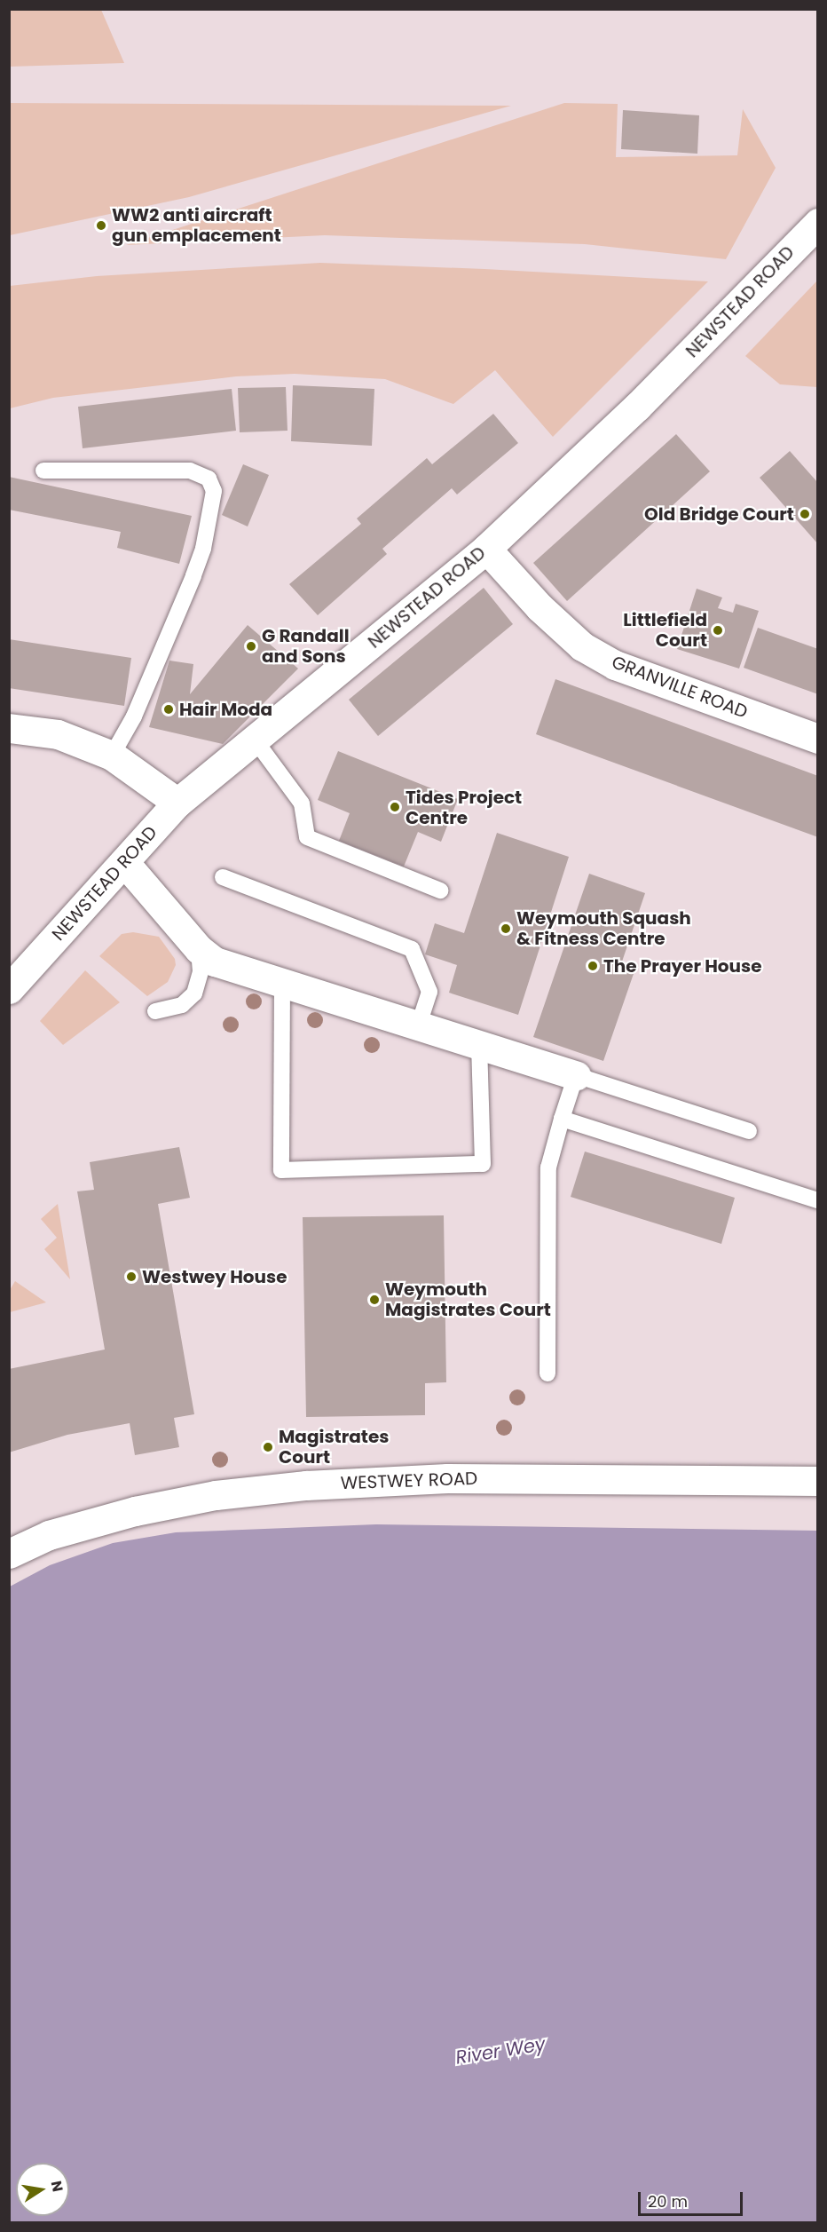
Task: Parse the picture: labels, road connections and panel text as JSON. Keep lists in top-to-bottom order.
{
  "streets": {
    "main road": ["NEWSTEAD ROAD", "GRANVILLE ROAD", "WESTWEY ROAD"]
  },
  "crossings": [
    ["NEWSTEAD ROAD", "GRANVILLE ROAD"]
  ],
  "water": ["River Wey"],
  "places": [
    "WW2 anti aircraft gun emplacement",
    "Old Bridge Court",
    "Littlefield Court",
    "G Randall and Sons",
    "Hair Moda",
    "Tides Project Centre",
    "Weymouth Squash & Fitness Centre",
    "The Prayer House",
    "Westwey House",
    "Weymouth Magistrates Court",
    "Magistrates Court"
  ],
  "scale_bar": "20 m",
  "north": "right"
}
